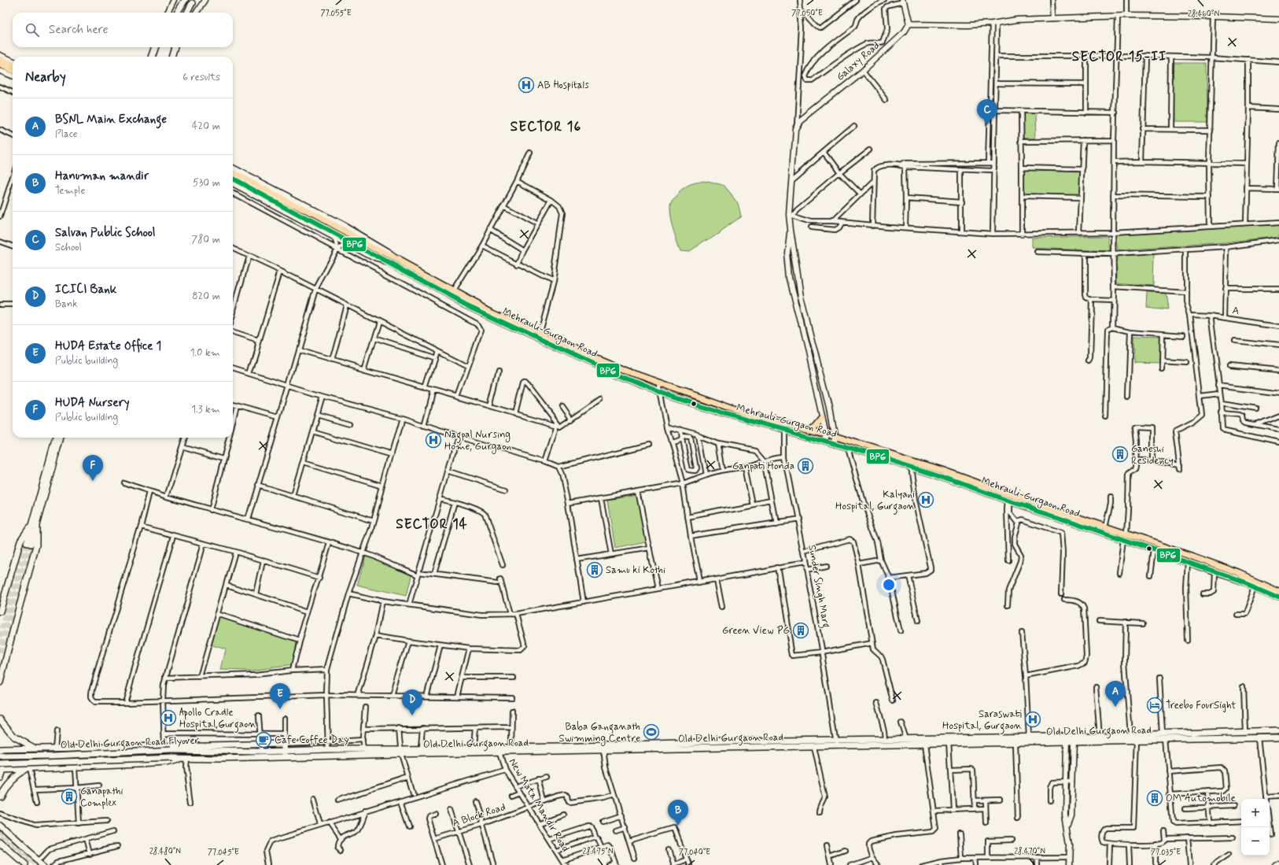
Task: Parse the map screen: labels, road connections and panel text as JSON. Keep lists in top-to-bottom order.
{
  "streets": {
    "main road": ["Mehrauli-Gurgaon Road", "Old Delhi Gurgaon Road", "Old Delhi Gurgaon Road Flyover"],
    "street": [
      "Galaxy Road",
      "A",
      "Sunder Singh Marg",
      "New Mata Mandir Road",
      "A Block Road"
    ]
  },
  "crossings": [
    ["Mehrauli-Gurgaon Road", "Sunder Singh Marg"],
    ["Sunder Singh Marg", "Old Delhi Gurgaon Road"],
    ["Old Delhi Gurgaon Road", "Old Delhi Gurgaon Road Flyover"],
    ["Old Delhi Gurgaon Road", "New Mata Mandir Road"],
    ["New Mata Mandir Road", "A Block Road"]
  ],
  "districts": ["SECTOR 15-II", "SECTOR 16", "SECTOR 14"],
  "places": {
    "hospital": [
      "AB Hospitals",
      "Nagpal Nursing Home, Gurgaon",
      "Kalyani Hospital, Gurgaon",
      "Apollo Cradle Hospital,Gurgaon",
      "Saraswati Hospital, Gurgaon"
    ],
    "building": [
      "Ganeshi Residency",
      "Ganpati Honda",
      "Samu ki Kothi",
      "Green View PG",
      "Ganapathi Complex",
      "OM Automobile"
    ],
    "hotel": ["Treebo FourSight"],
    "sports": ["Baba Ganganath Swimming Centre"],
    "cafe": ["Cafe Coffee Day"]
  },
  "lines": ["transit line BPG"],
  "page": {
    "search": "Search here",
    "heading": ["Nearby", "6 results"],
    "list": [
      {
        "mark": "A",
        "name": "BSNL Main Exchange",
        "note": "Place",
        "value": "420 m"
      },
      {
        "mark": "B",
        "name": "Hanuman mandir",
        "note": "Temple",
        "value": "530 m"
      },
      {
        "mark": "C",
        "name": "Salvan Public School",
        "note": "School",
        "value": "780 m"
      },
      {
        "mark": "D",
        "name": "ICICI Bank",
        "note": "Bank",
        "value": "820 m"
      },
      {
        "mark": "E",
        "name": "HUDA Estate Office 1",
        "note": "Public building",
        "value": "1.0 km"
      },
      {
        "mark": "F",
        "name": "HUDA Nursery",
        "note": "Public building",
        "value": "1.3 km"
      }
    ],
    "pins": [
      "C",
      "F",
      "A",
      "E",
      "D",
      "B"
    ],
    "map_buttons": ["+", "−"]
  },
  "coordinates": [
    "77.055°E",
    "77.050°E",
    "28.460°N",
    "28.480°N",
    "28.475°N",
    "28.470°N",
    "77.045°E",
    "77.040°E",
    "77.035°E"
  ]
}
